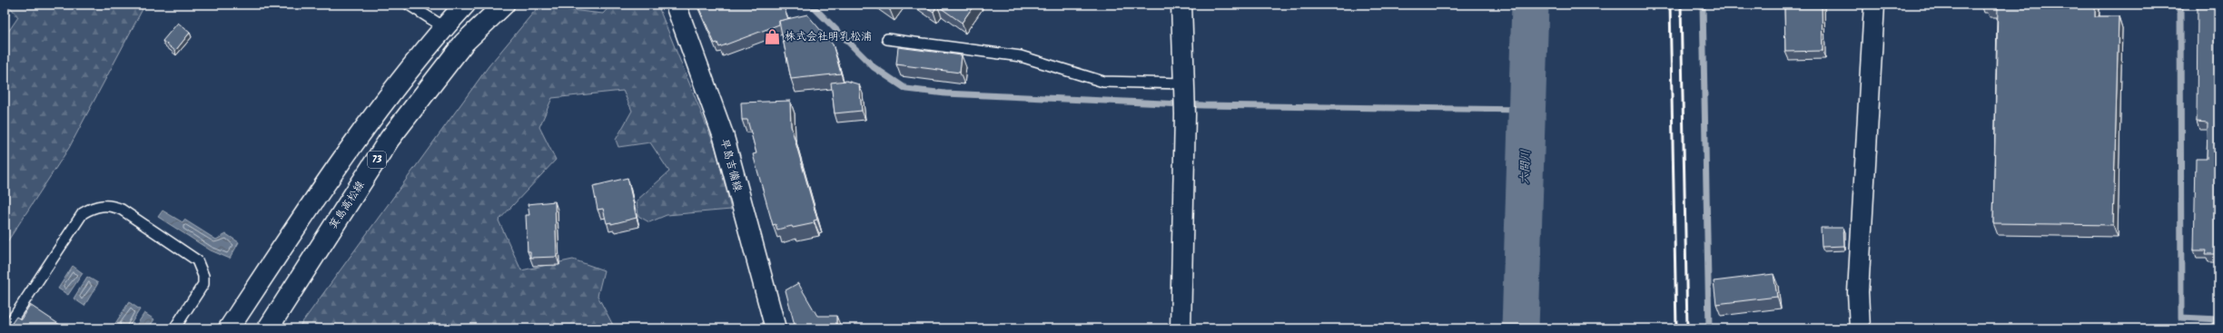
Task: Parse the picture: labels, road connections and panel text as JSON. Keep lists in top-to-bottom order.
{
  "streets": {
    "main road": ["73", "早島吉備線", "箕島高松線"]
  },
  "water": ["六間川"],
  "places": {
    "shop": ["株式会社明乳松浦"]
  }
}
